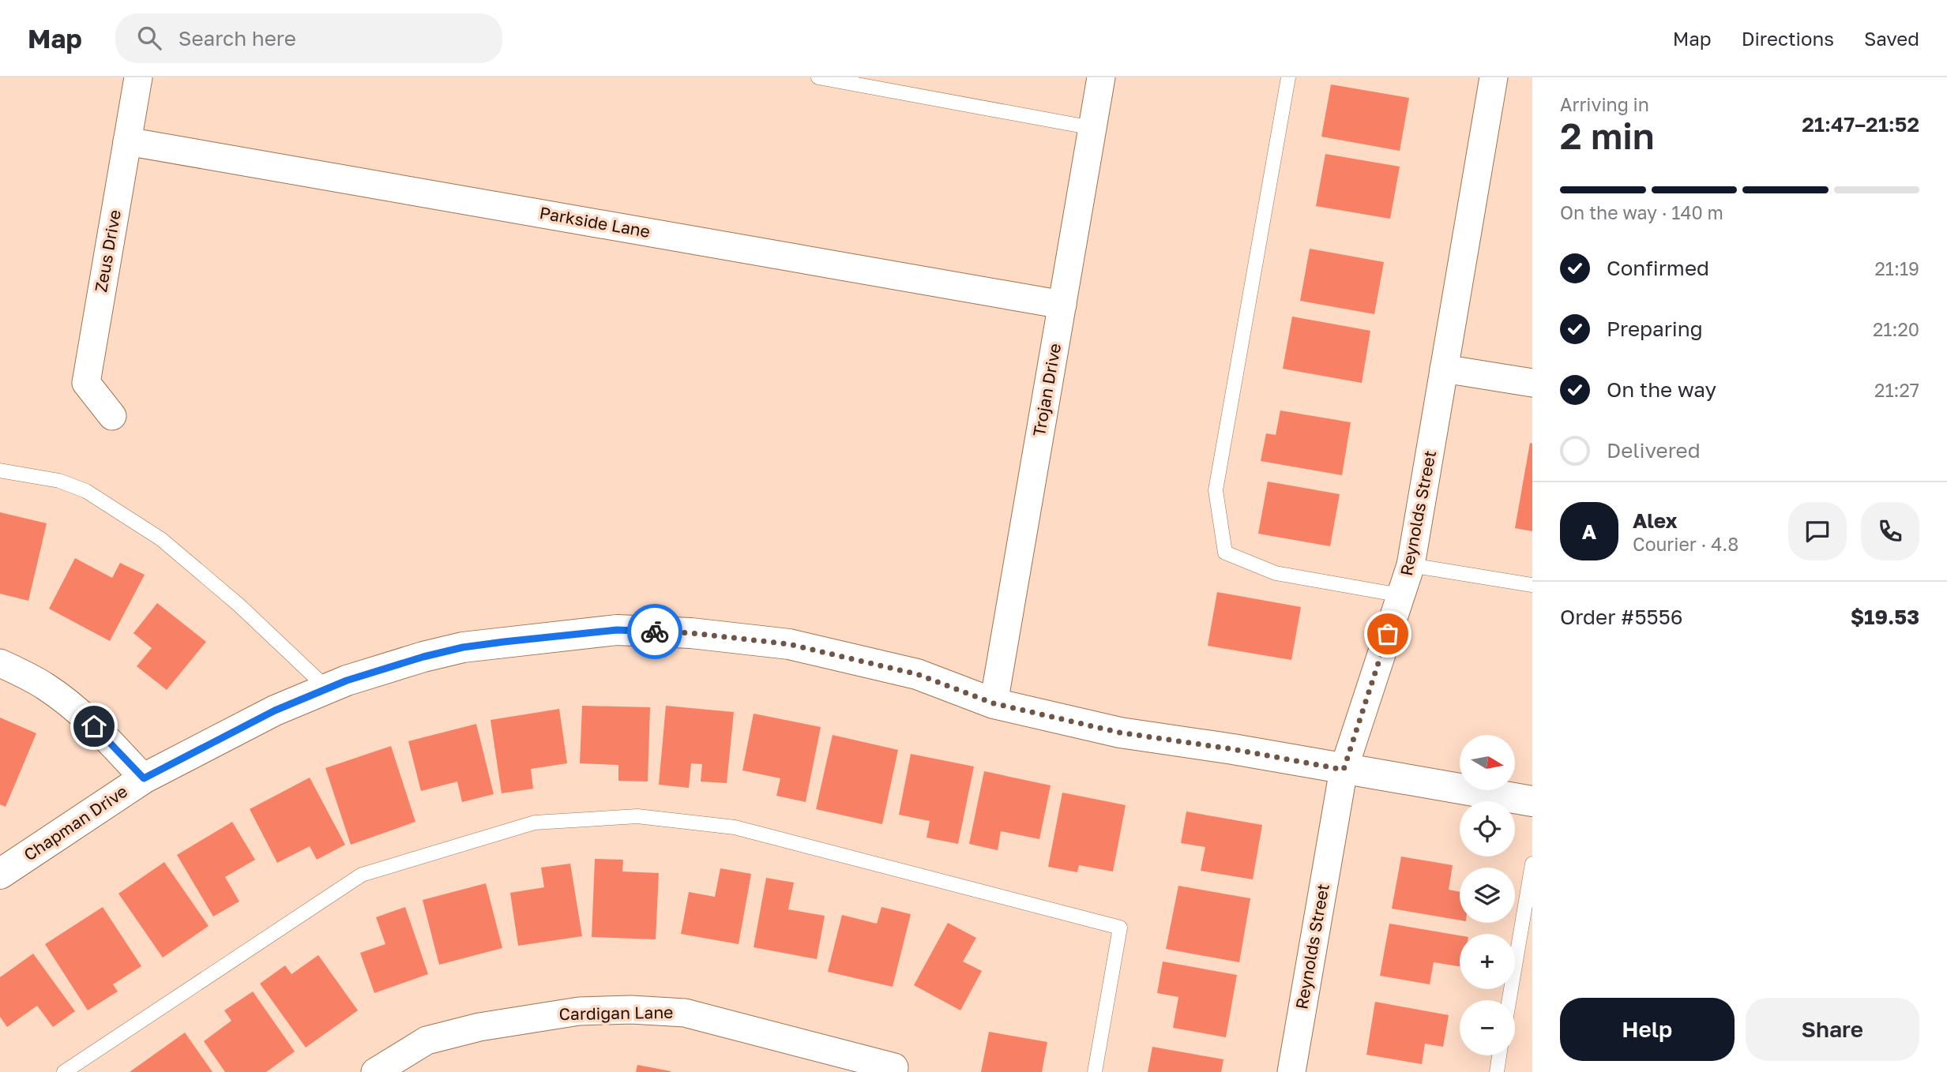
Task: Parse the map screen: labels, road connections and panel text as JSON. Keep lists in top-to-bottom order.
{
  "streets": {
    "street": [
      "Parkside Lane",
      "Zeus Drive",
      "Trojan Drive",
      "Reynolds Street",
      "Chapman Drive",
      "Cardigan Lane"
    ]
  },
  "crossings": [
    ["Parkside Lane", "Zeus Drive"],
    ["Parkside Lane", "Trojan Drive"],
    ["Trojan Drive", "Chapman Drive"],
    ["Reynolds Street", "Chapman Drive"]
  ],
  "north": "right",
  "page": {
    "header": "Map",
    "search": "Search here",
    "nav": ["Map", "Directions", "Saved"],
    "heading": ["2 min", "Arriving in", "21:47–21:52"],
    "panel": [
      "Alex",
      "Courier · 4.8",
      "Order #5556",
      "$19.53"
    ],
    "bar": "On the way · 140 m",
    "list": [
      ["Confirmed", "21:19"],
      ["Preparing", "21:20"],
      ["On the way", "21:27"],
      "Delivered"
    ],
    "round": "A",
    "map_buttons": ["+", "−"],
    "buttons": ["Help", "Share"]
  }
}
